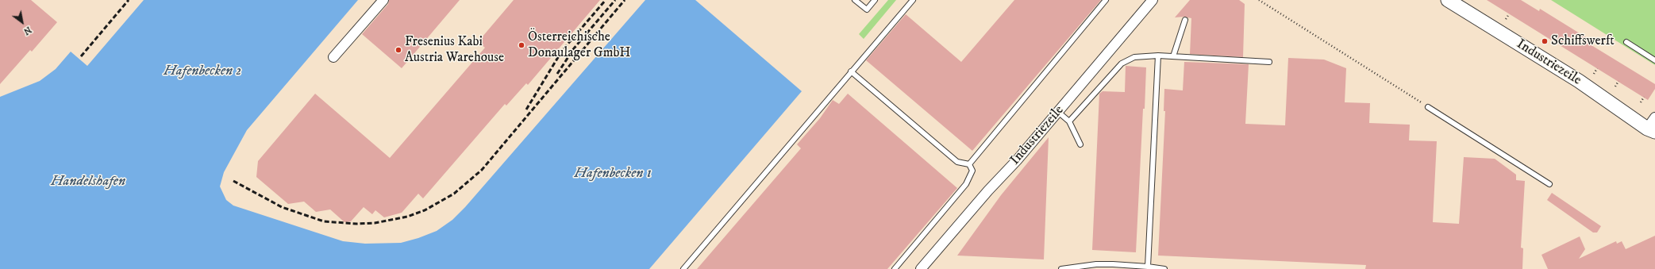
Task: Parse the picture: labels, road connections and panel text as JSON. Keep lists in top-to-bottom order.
{
  "streets": {
    "main road": ["Industriezeile"]
  },
  "water": ["Hafenbecken 2", "Hafenbecken 1", "Handelshafen"],
  "places": ["Schiffswerft", "Österreichische Donaulager GmbH", "Fresenius Kabi Austria Warehouse"],
  "north": "bottom right"
}
